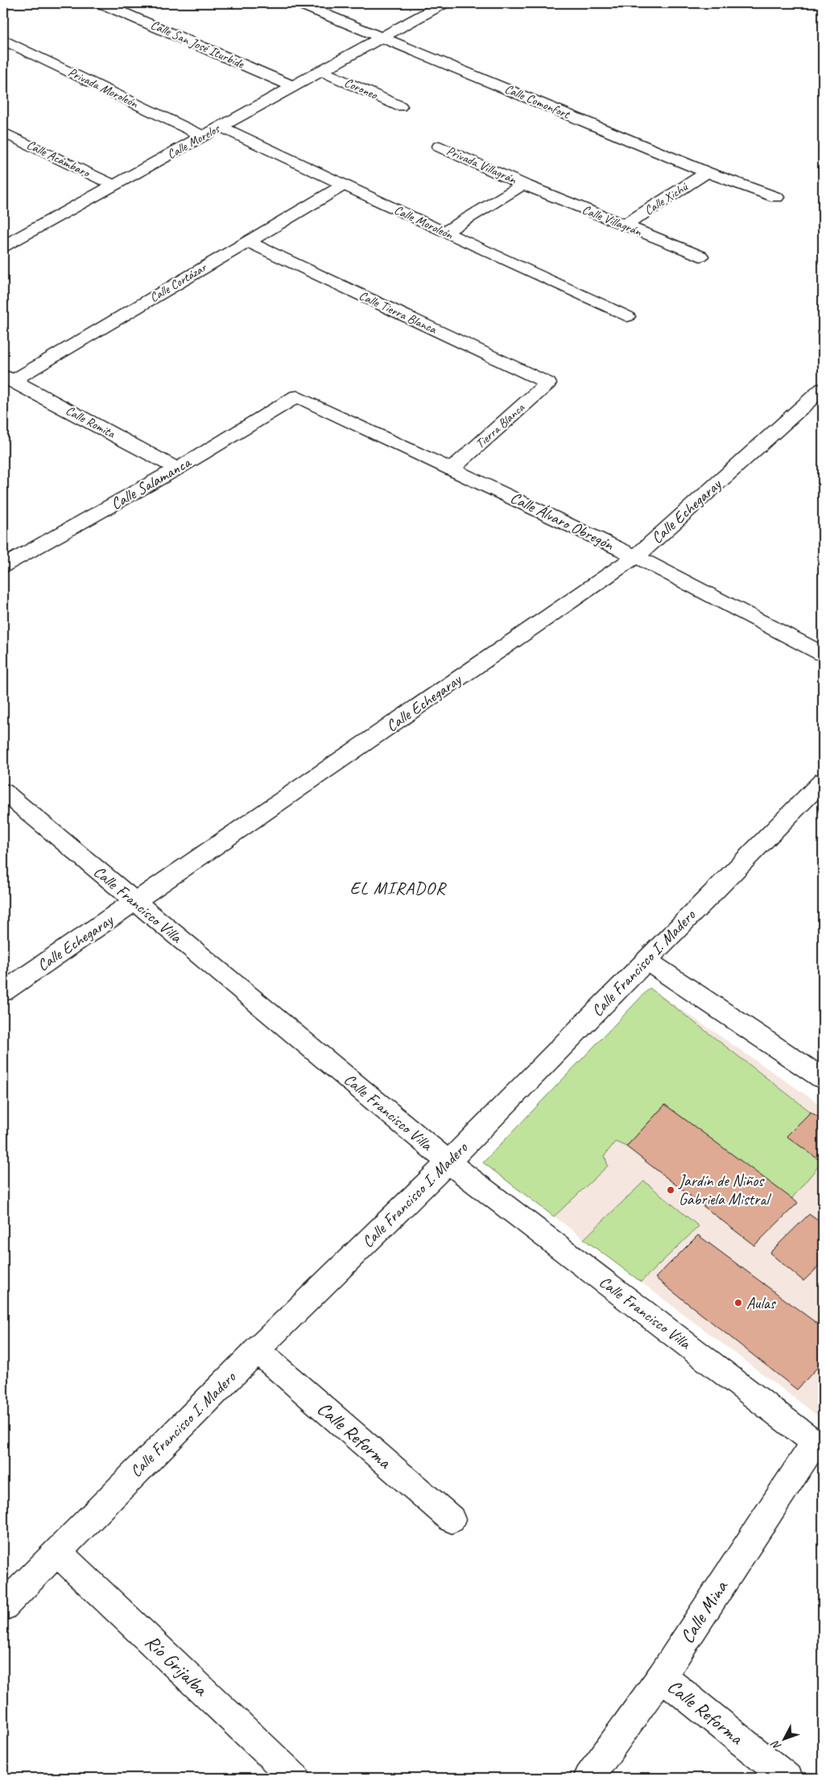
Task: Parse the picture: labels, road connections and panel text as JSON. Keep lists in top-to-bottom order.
{
  "streets": {
    "street": [
      "Calle San José Iturbide",
      "Privada Moroleón",
      "Coroneo",
      "Calle Comonfort",
      "Calle Morelos",
      "Calle Acámbaro",
      "Privada Villagrán",
      "Calle Xichú",
      "Calle Villagrán",
      "Calle Moroleón",
      "Calle Cortázar",
      "Calle Tierra Blanca",
      "Calle Romita",
      "Tierra Blanca",
      "Calle Salamanca",
      "Calle Echegaray",
      "Calle Álvaro Obregón",
      "Calle Francisco Villa",
      "Calle Francisco I. Madero",
      "Calle Reforma",
      "Calle Mina",
      "Río Grijalba"
    ]
  },
  "crossings": [
    ["Calle San José Iturbide", "Calle Morelos"],
    ["Privada Moroleón", "Calle Morelos"],
    ["Coroneo", "Calle Morelos"],
    ["Calle Comonfort", "Calle Morelos"],
    ["Calle Comonfort", "Calle Xichú"],
    ["Calle Morelos", "Calle Acámbaro"],
    ["Calle Morelos", "Calle Moroleón"],
    ["Privada Villagrán", "Calle Villagrán"],
    ["Calle Xichú", "Calle Villagrán"],
    ["Calle Moroleón", "Calle Cortázar"],
    ["Calle Cortázar", "Calle Tierra Blanca"],
    ["Calle Cortázar", "Calle Romita"],
    ["Calle Tierra Blanca", "Tierra Blanca"],
    ["Calle Romita", "Calle Salamanca"],
    ["Tierra Blanca", "Calle Álvaro Obregón"],
    ["Calle Salamanca", "Calle Álvaro Obregón"],
    ["Calle Echegaray", "Calle Álvaro Obregón"],
    ["Calle Echegaray", "Calle Francisco Villa"],
    ["Calle Francisco Villa", "Calle Francisco I. Madero"],
    ["Calle Francisco Villa", "Calle Mina"],
    ["Calle Francisco I. Madero", "Calle Reforma"],
    ["Calle Francisco I. Madero", "Río Grijalba"],
    ["Calle Reforma", "Calle Mina"]
  ],
  "districts": ["EL MIRADOR"],
  "places": ["Jardín de Niños Gabriela Mistral", "Aulas"],
  "north": "bottom left"
}
